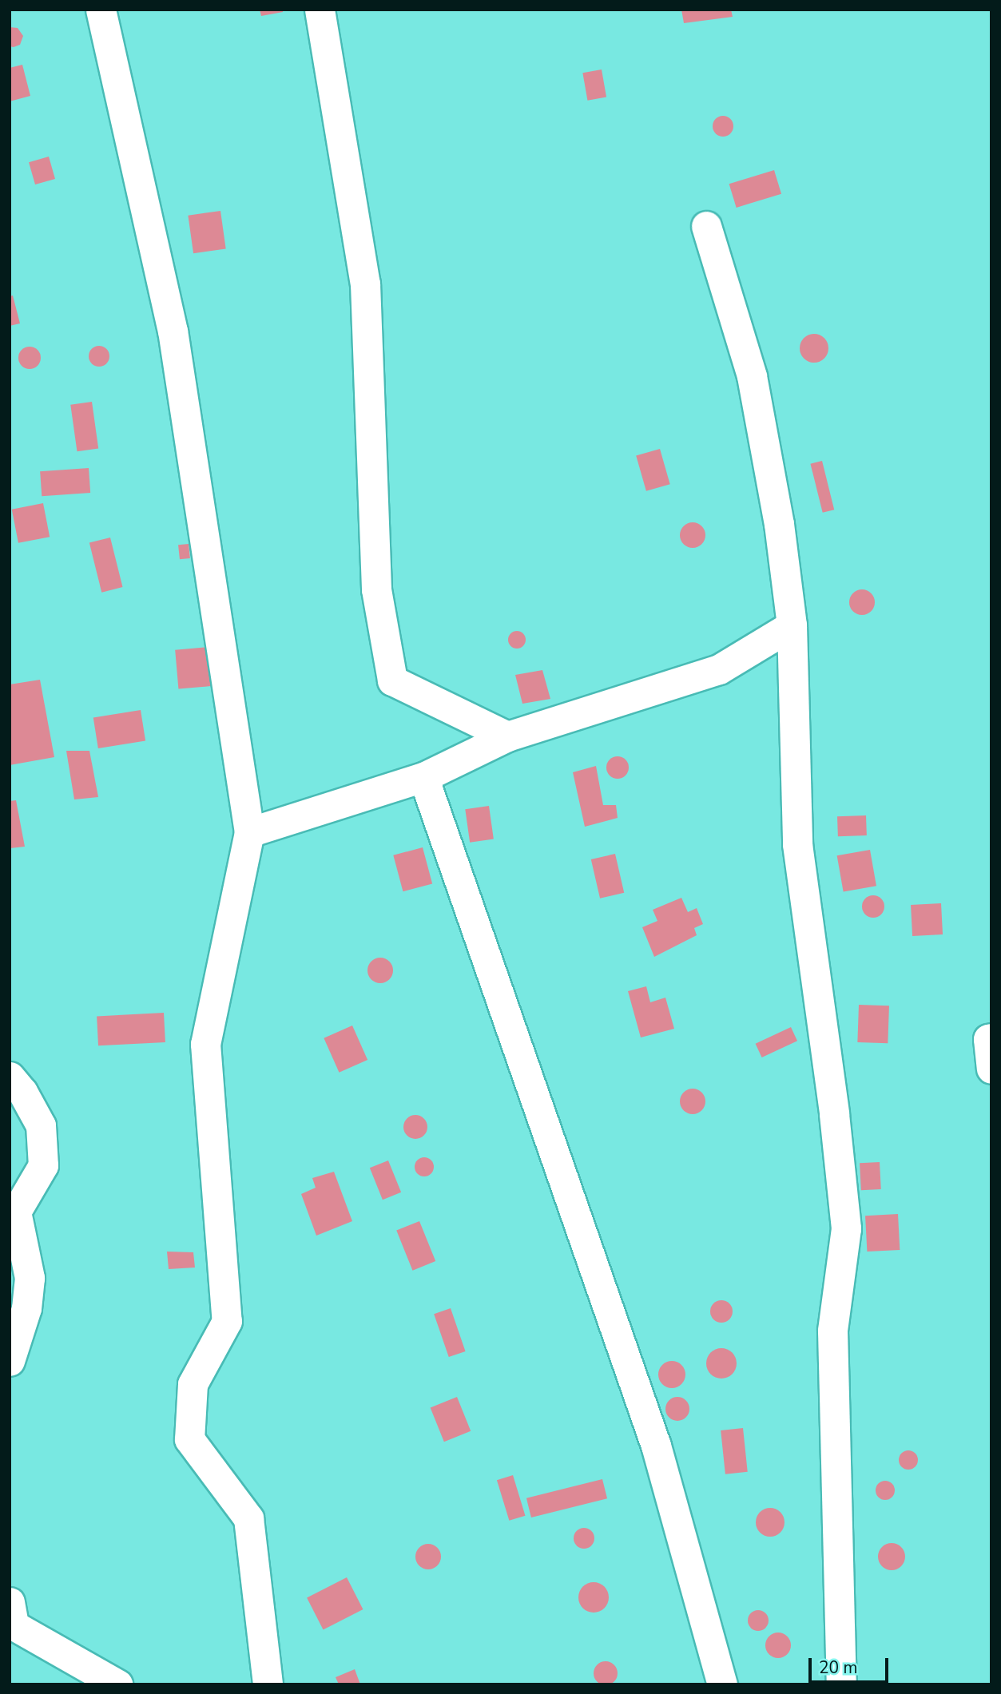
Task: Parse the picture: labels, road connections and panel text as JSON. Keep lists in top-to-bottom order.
{
  "scale_bar": "20 m"
}
